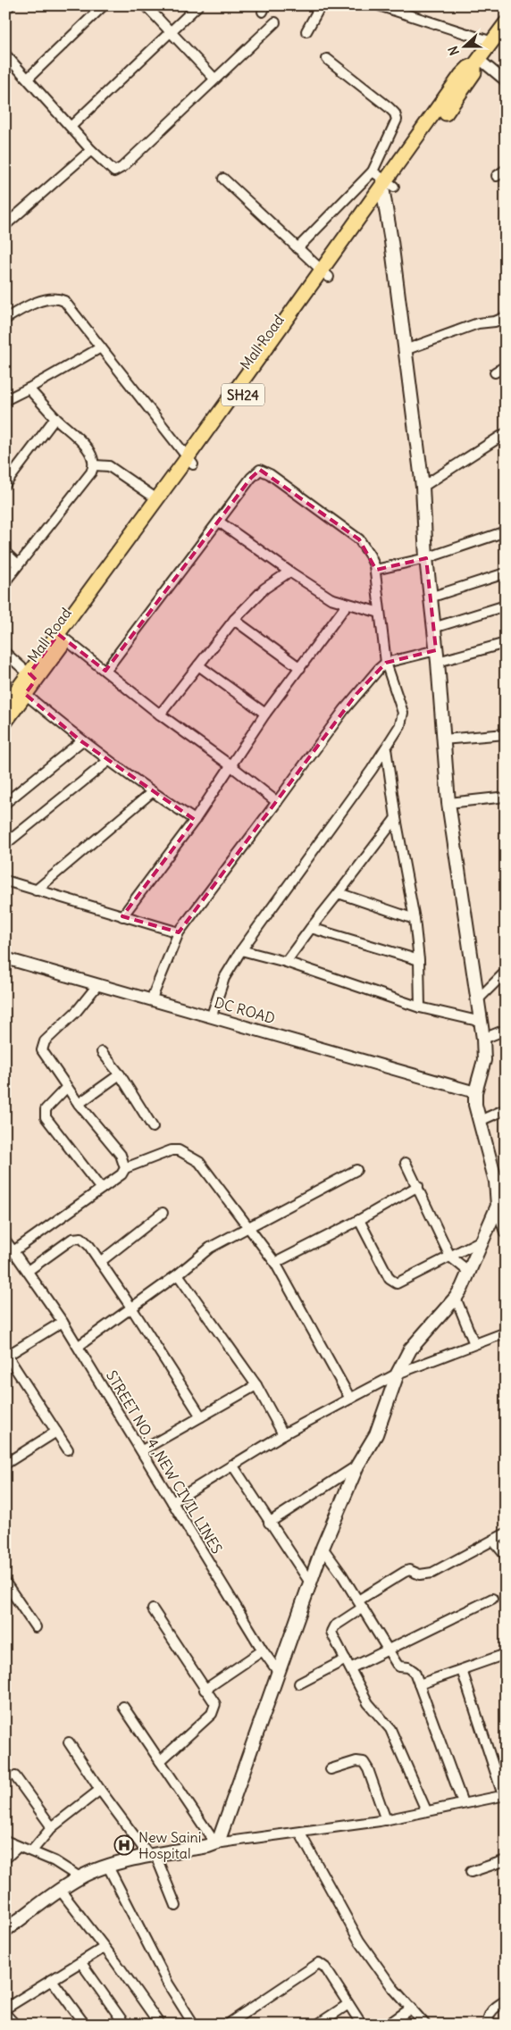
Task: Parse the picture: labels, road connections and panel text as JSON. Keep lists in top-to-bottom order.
{
  "streets": {
    "main road": ["Mall Road", "SH24"],
    "street": ["DC ROAD", "STREET NO. 4 ,NEW CIVIL LINES"]
  },
  "places": {
    "hospital": ["New Saini Hospital"]
  },
  "north": "left"
}
